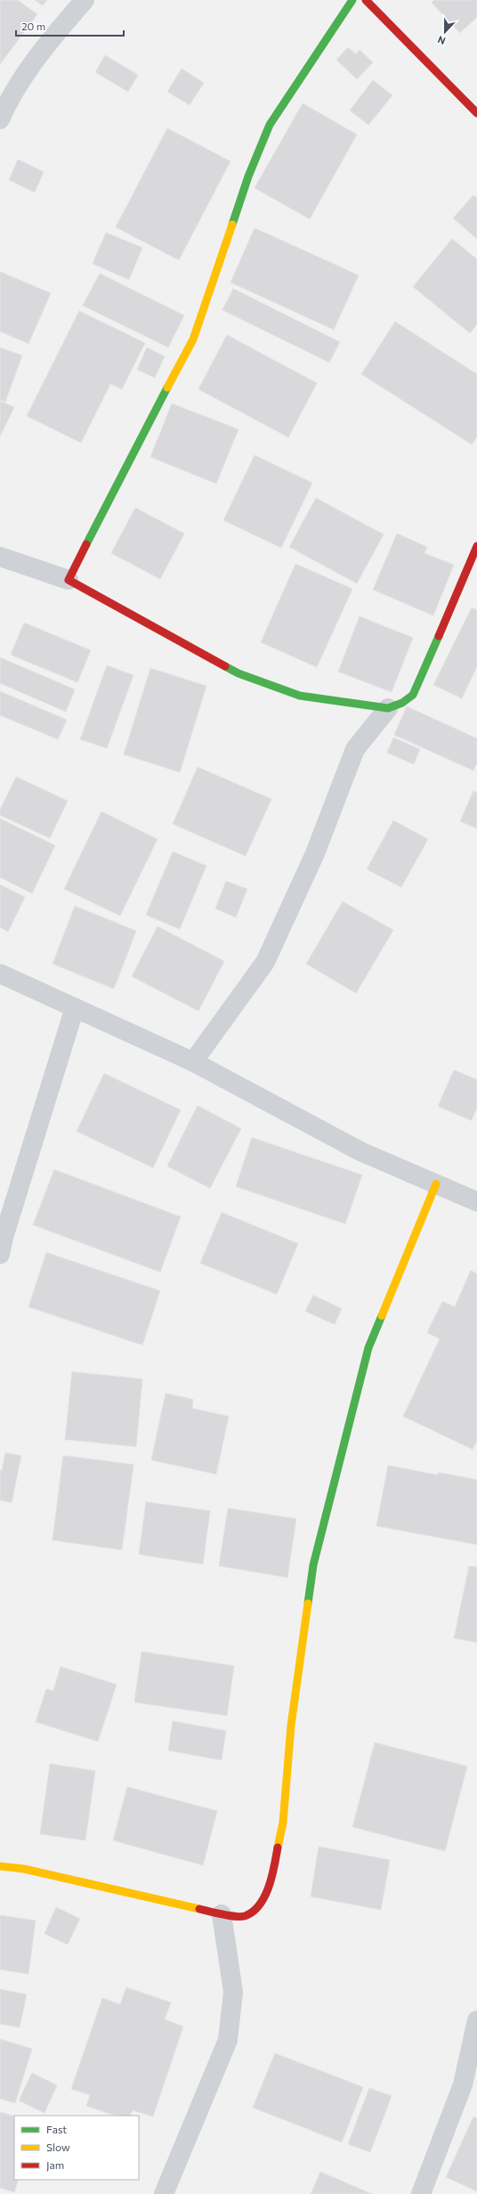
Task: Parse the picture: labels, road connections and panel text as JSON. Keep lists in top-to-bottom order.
{
  "legend": ["Fast", "Slow", "Jam"],
  "scale_bar": "20 m",
  "north": "bottom"
}
